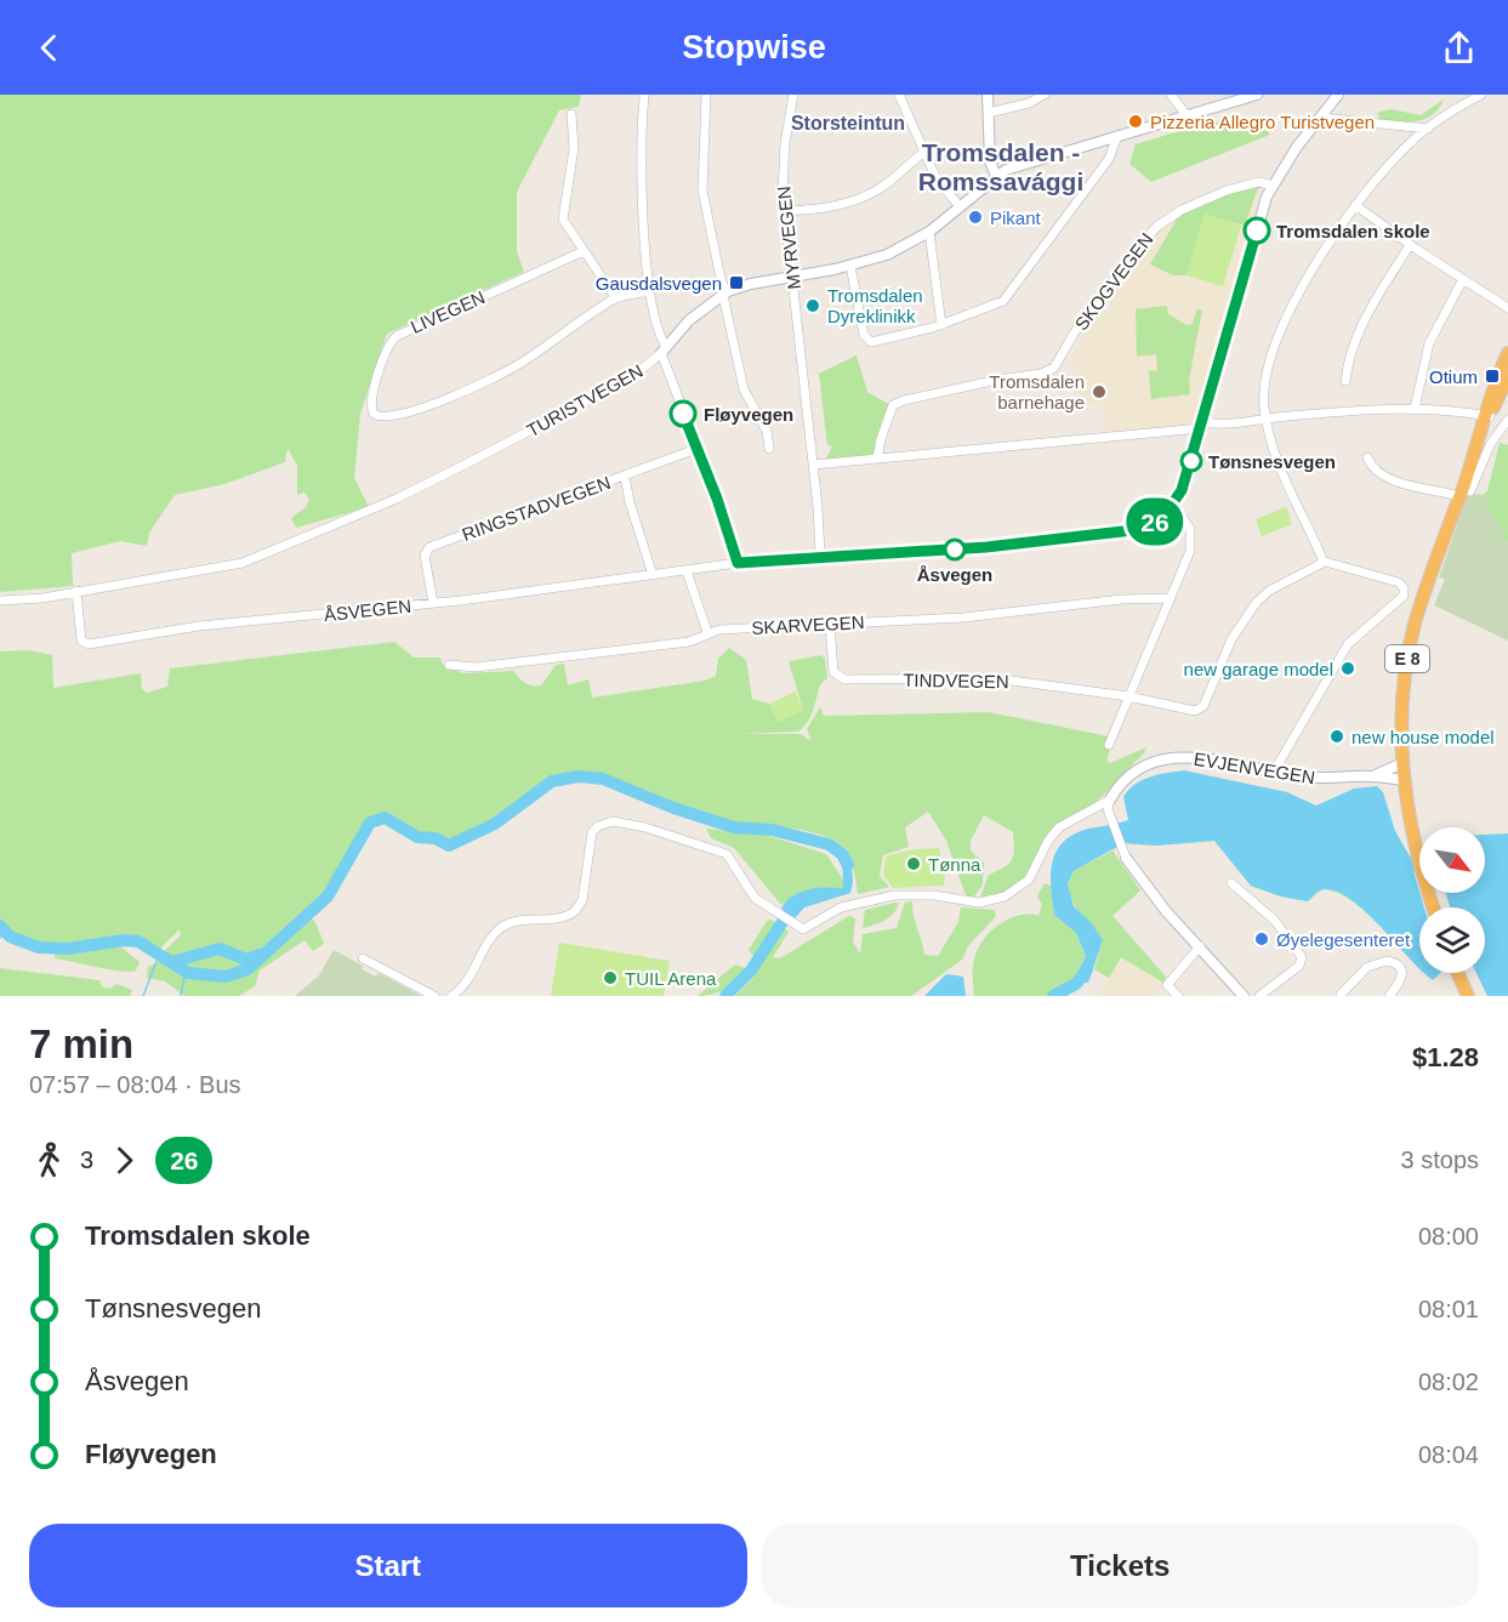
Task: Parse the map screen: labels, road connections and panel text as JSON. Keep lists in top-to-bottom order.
{
  "streets": {
    "highway": ["E 8"],
    "street": [
      "MYRVEGEN",
      "SKOGVEGEN",
      "LIVEGEN",
      "TURISTVEGEN",
      "RINGSTADVEGEN",
      "ÅSVEGEN",
      "SKARVEGEN",
      "TINDVEGEN",
      "EVJENVEGEN"
    ]
  },
  "crossings": [
    ["MYRVEGEN", "TURISTVEGEN"],
    ["MYRVEGEN", "ÅSVEGEN"],
    ["TURISTVEGEN", "ÅSVEGEN"],
    ["RINGSTADVEGEN", "ÅSVEGEN"],
    ["SKARVEGEN", "TINDVEGEN"],
    ["E 8", "EVJENVEGEN"]
  ],
  "districts": ["Storsteintun", "Tromsdalen - Romssavággi"],
  "places": {
    "other": [
      "Pizzeria Allegro Turistvegen",
      "Pikant",
      "Tromsdalen skole",
      "Tromsdalen Dyreklinikk",
      "Tromsdalen barnehage",
      "Fløyvegen",
      "Tønsnesvegen",
      "Åsvegen",
      "new garage model",
      "new house model",
      "Tønna",
      "Øyelegesenteret",
      "TUIL Arena"
    ],
    "transit": ["Gausdalsvegen", "Otium"]
  },
  "lines": ["bus line 26"],
  "north": "bottom right",
  "page": {
    "header": "Stopwise",
    "on_map": "26",
    "heading": ["7 min", "07:57 – 08:04 · Bus", "$1.28"],
    "legs": ["3", "26", "3 stops"],
    "list": [
      {
        "name": "Tromsdalen skole",
        "value": "08:00"
      },
      {
        "name": "Tønsnesvegen",
        "value": "08:01"
      },
      {
        "name": "Åsvegen",
        "value": "08:02"
      },
      {
        "name": "Fløyvegen",
        "value": "08:04"
      }
    ],
    "buttons": ["Start", "Tickets"]
  }
}
